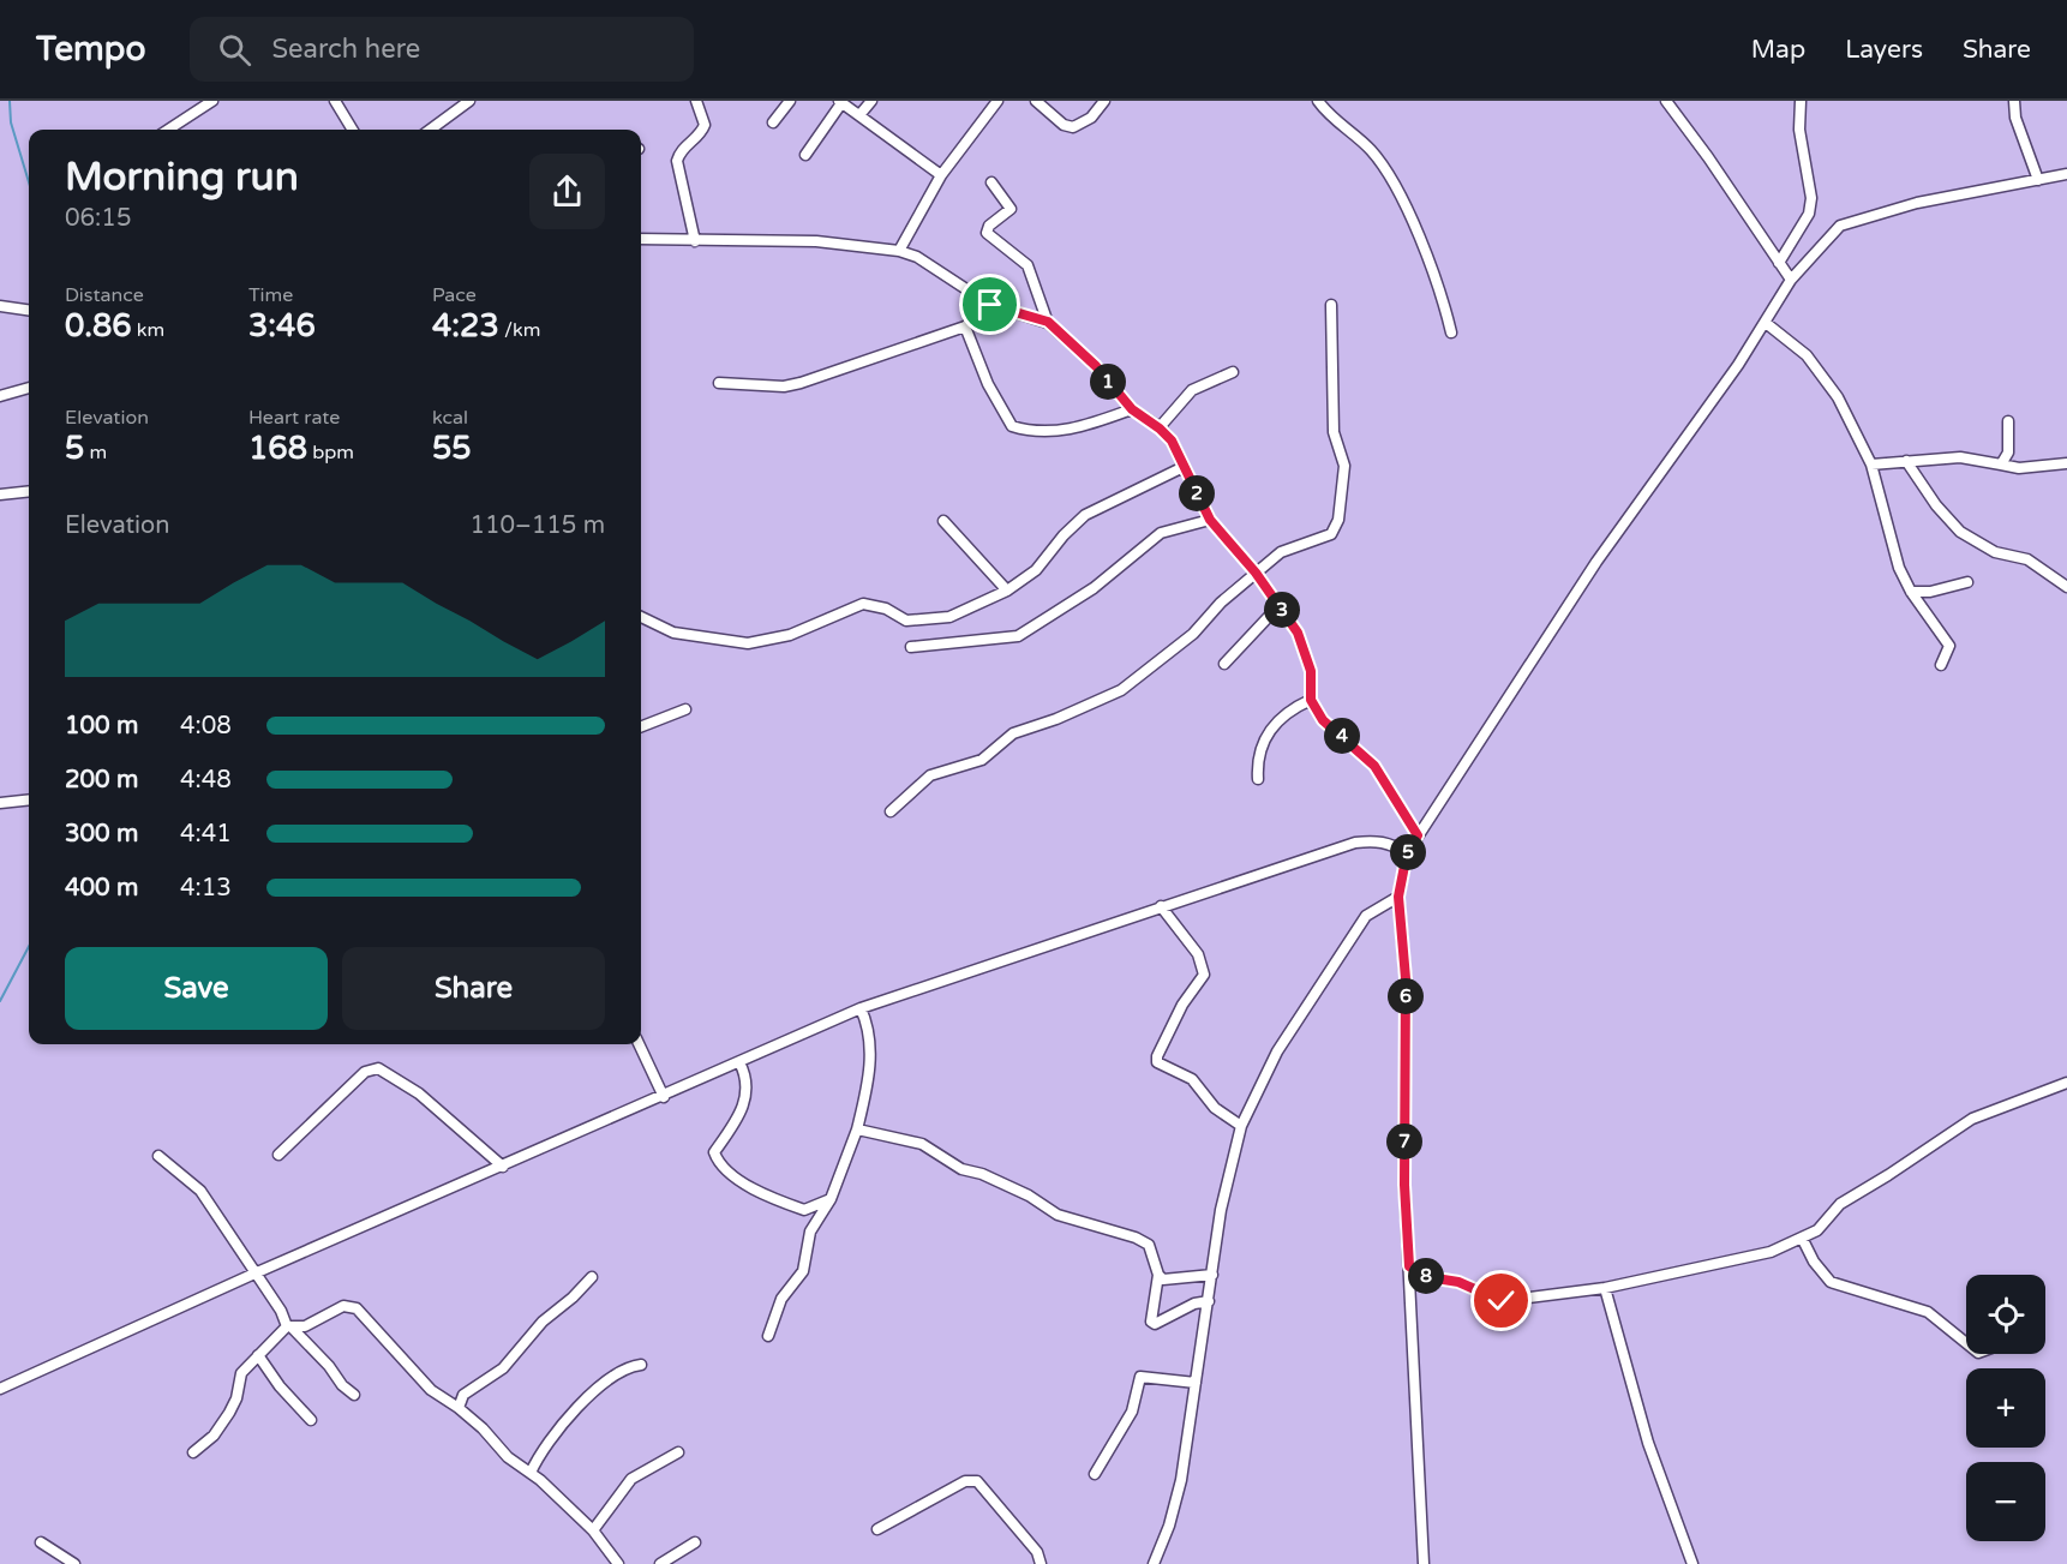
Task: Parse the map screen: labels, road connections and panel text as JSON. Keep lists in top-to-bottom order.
{
  "page": {
    "header": "Tempo",
    "search": "Search here",
    "nav": ["Map", "Layers", "Share"],
    "heading": ["Morning run", "06:15"],
    "stats": [
      ["Distance", "0.86 km"],
      ["Time", "3:46"],
      ["Pace", "4:23 /km"],
      ["Elevation", "5 m"],
      ["Heart rate", "168 bpm"],
      ["kcal", "55"]
    ],
    "pins": [
      "1",
      "2",
      "3",
      "4",
      "5",
      "6",
      "7",
      "8"
    ],
    "chart": ["Elevation", "110–115 m"],
    "list": [
      {
        "name": "100 m",
        "note": "4:08"
      },
      {
        "name": "200 m",
        "note": "4:48"
      },
      {
        "name": "300 m",
        "note": "4:41"
      },
      {
        "name": "400 m",
        "note": "4:13"
      }
    ],
    "buttons": ["Save", "Share"],
    "map_buttons": ["+", "−"]
  }
}
